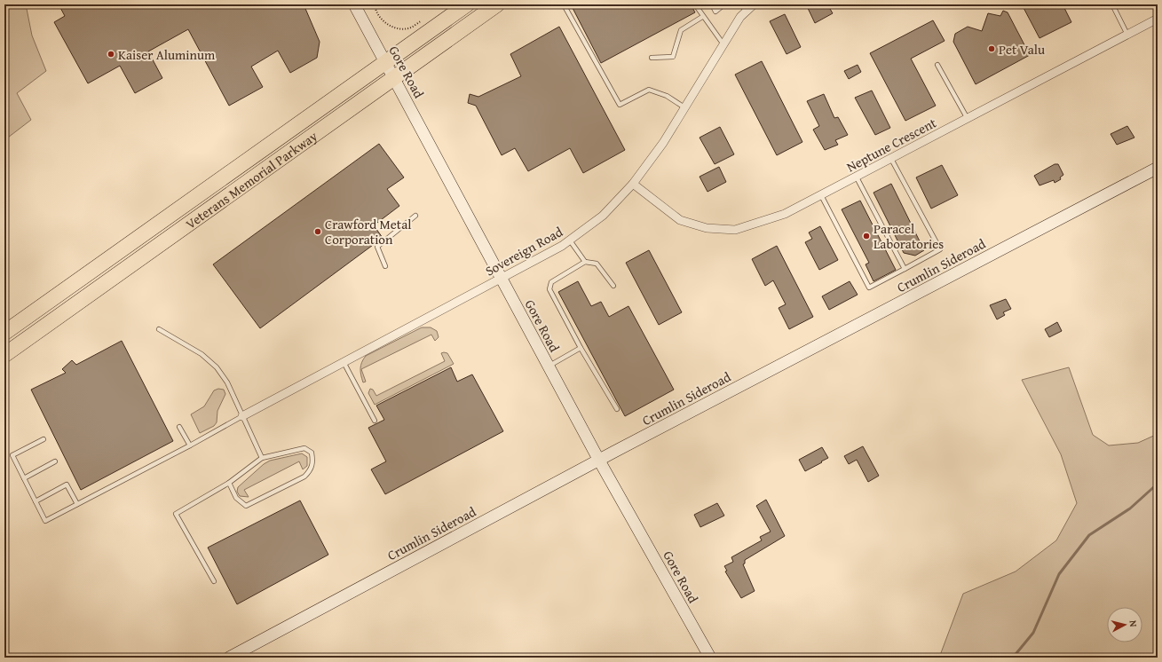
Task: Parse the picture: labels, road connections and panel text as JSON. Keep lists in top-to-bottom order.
{
  "streets": {
    "highway": ["Veterans Memorial Parkway"],
    "street": [
      "Gore Road",
      "Neptune Crescent",
      "Sovereign Road",
      "Crumlin Sideroad"
    ]
  },
  "crossings": [
    ["Gore Road", "Veterans Memorial Parkway"],
    ["Gore Road", "Sovereign Road"],
    ["Gore Road", "Crumlin Sideroad"],
    ["Neptune Crescent", "Sovereign Road"]
  ],
  "places": [
    "Pet Valu",
    "Kaiser Aluminum",
    "Crawford Metal Corporation",
    "Paracel Laboratories"
  ],
  "north": "right"
}
